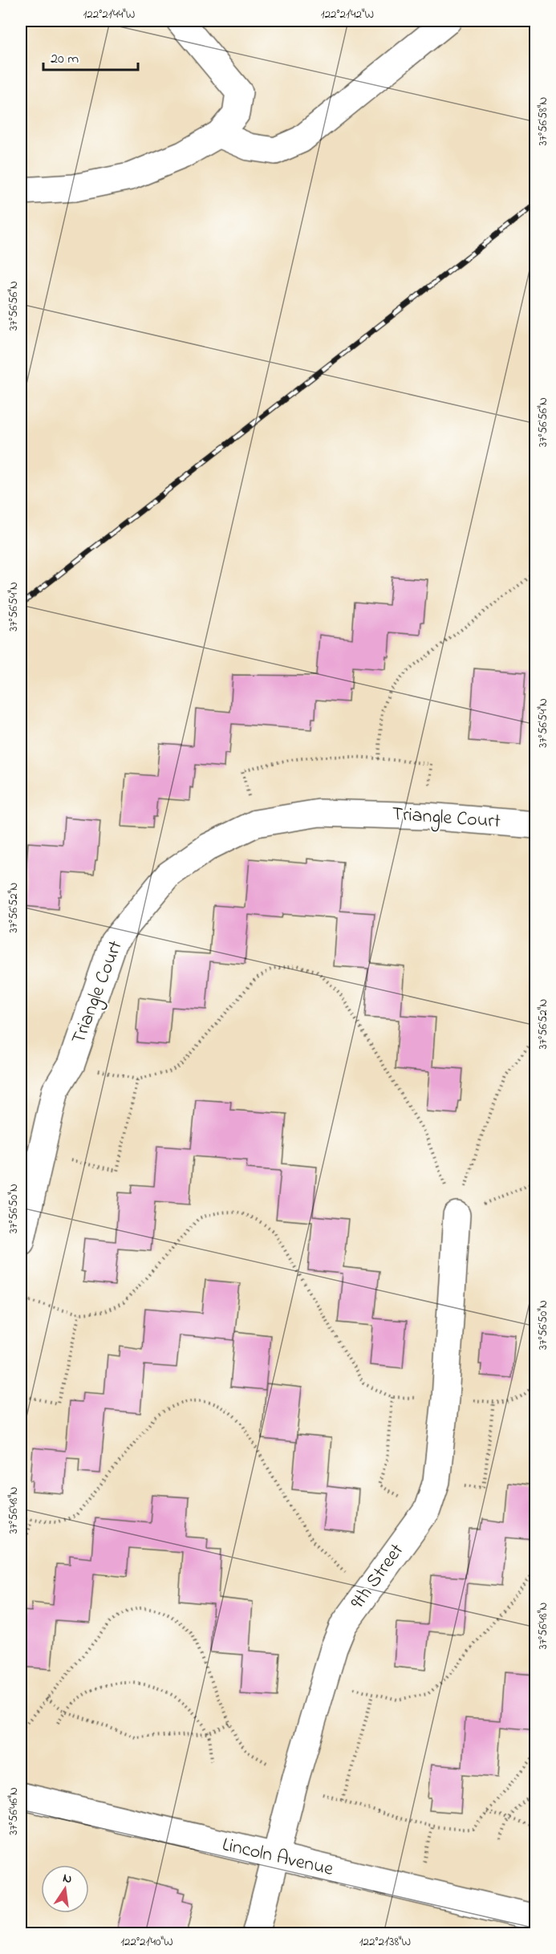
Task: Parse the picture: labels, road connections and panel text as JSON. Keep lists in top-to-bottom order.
{
  "streets": {
    "street": ["Triangle Court", "9th Street", "Lincoln Avenue"]
  },
  "crossings": [
    ["9th Street", "Lincoln Avenue"]
  ],
  "scale_bar": "20 m",
  "north": "top",
  "coordinates": [
    "122°21'44\"W",
    "122°21'42\"W",
    "37°56'58\"N",
    "37°56'56\"N",
    "37°56'54\"N",
    "37°56'52\"N",
    "37°56'50\"N",
    "37°56'48\"N",
    "37°56'46\"N",
    "122°21'40\"W",
    "122°21'38\"W"
  ]
}
